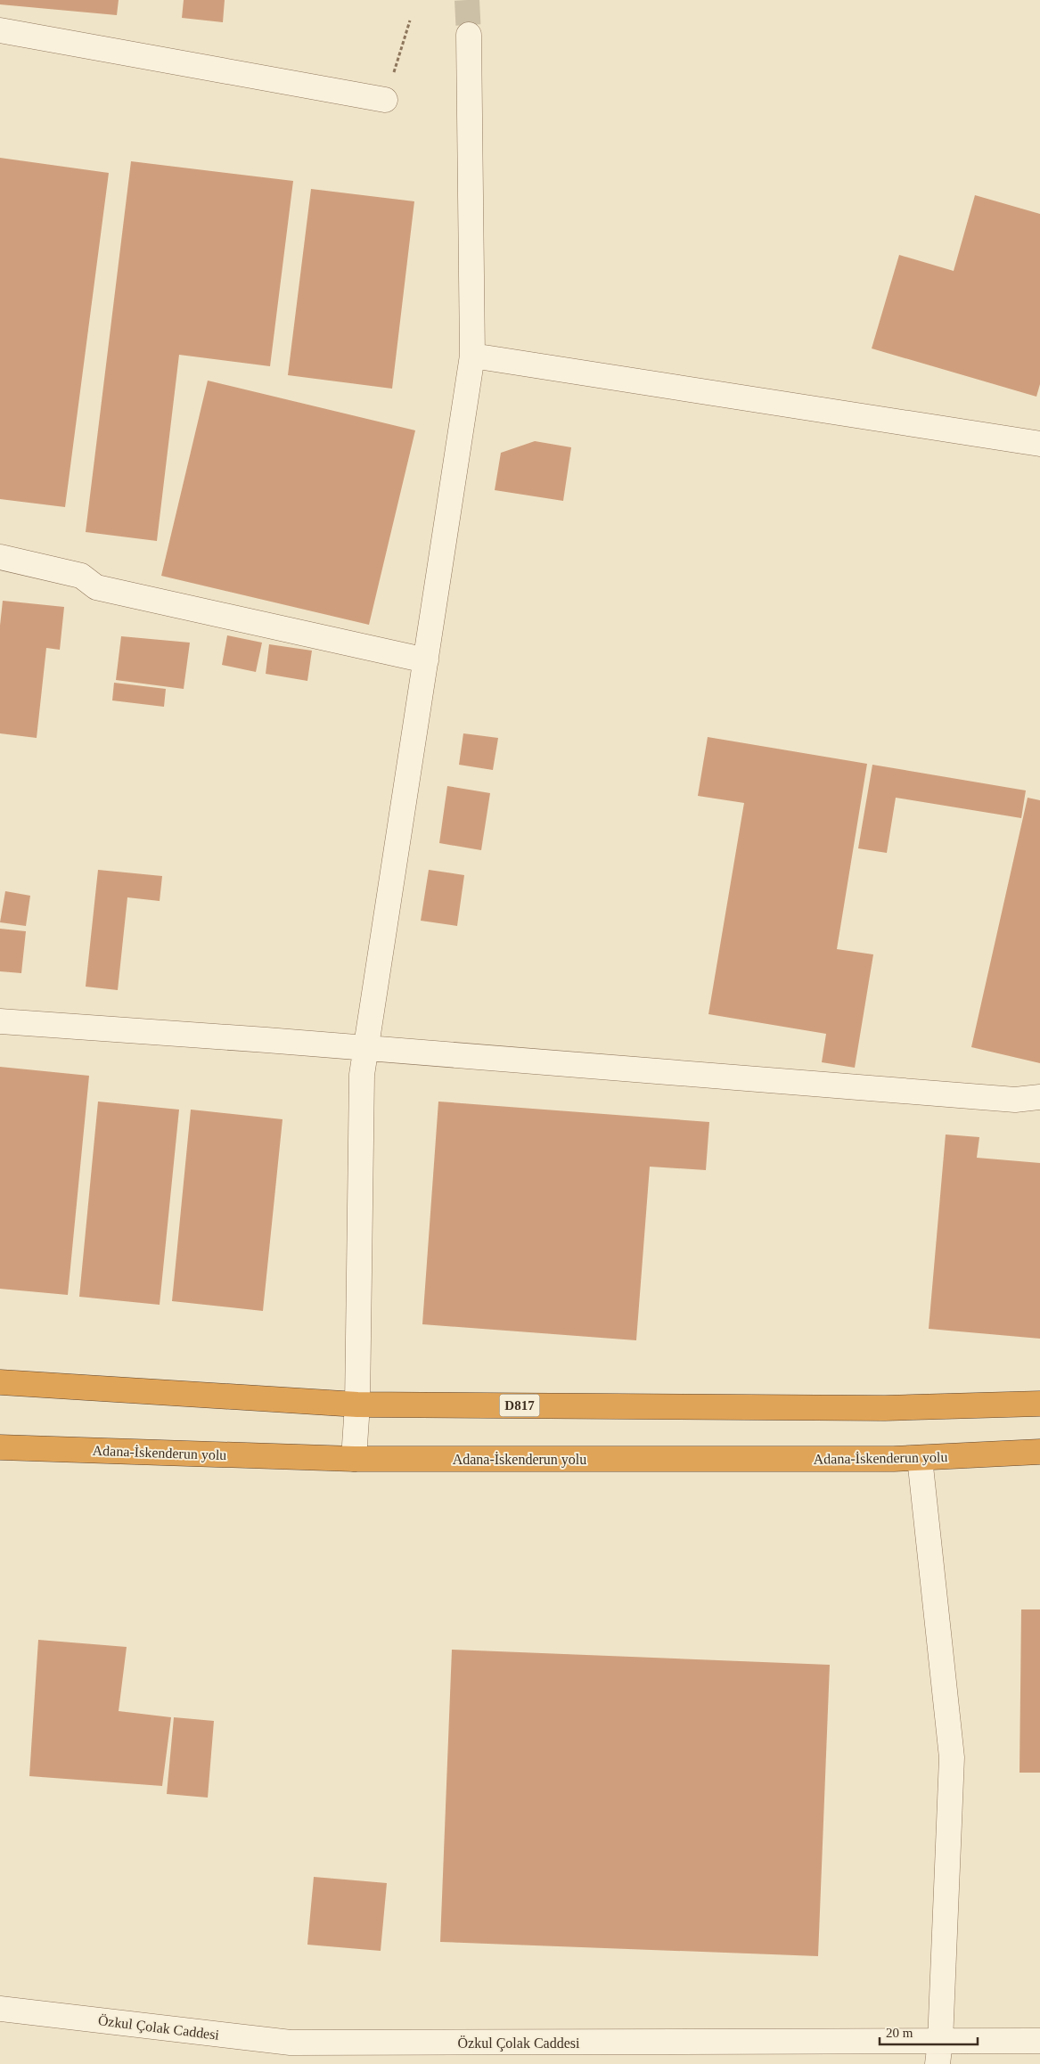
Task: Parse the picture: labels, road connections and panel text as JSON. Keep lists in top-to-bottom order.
{
  "streets": {
    "highway": ["D817", "Adana-İskenderun yolu"],
    "street": ["Özkul Çolak Caddesi"]
  },
  "scale_bar": "20 m"
}
